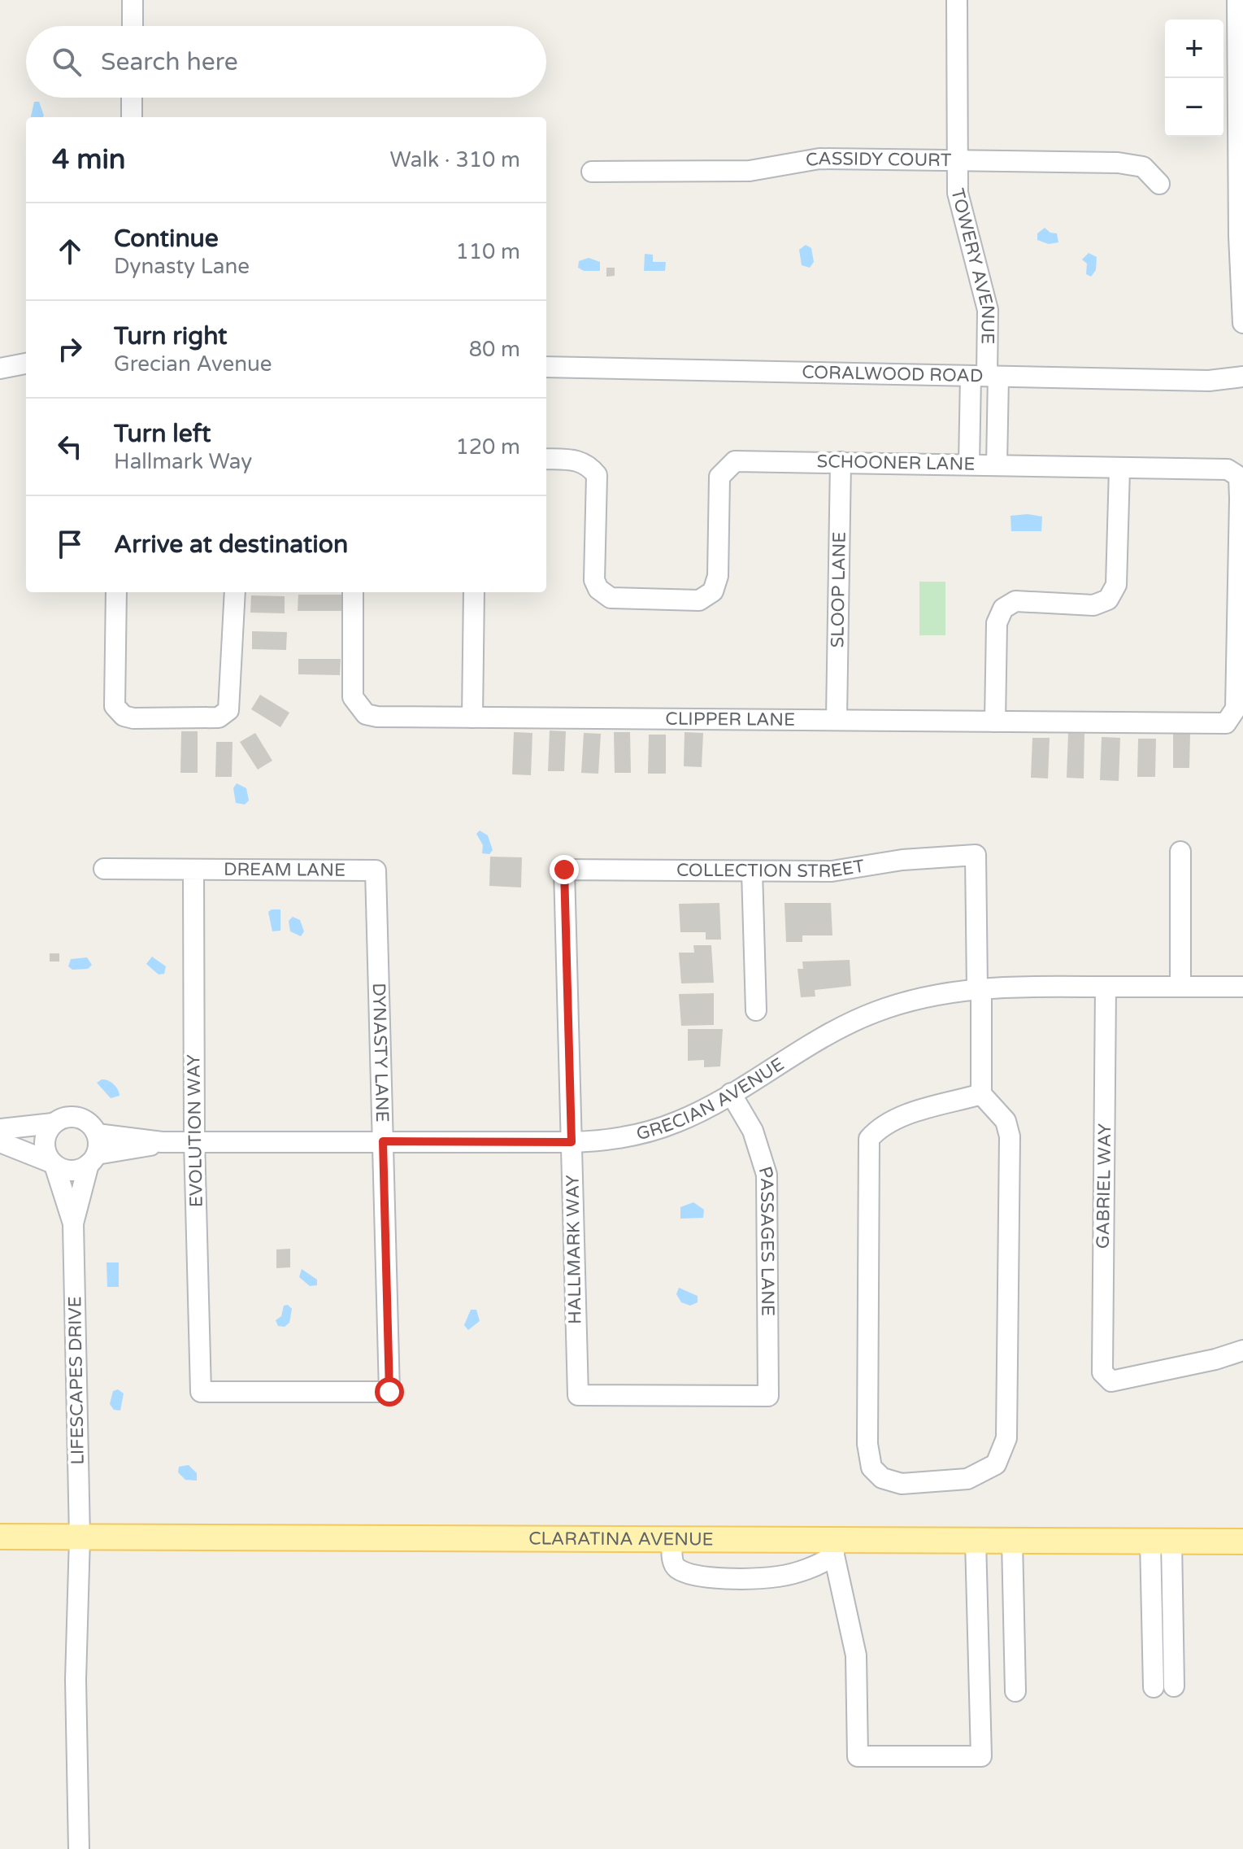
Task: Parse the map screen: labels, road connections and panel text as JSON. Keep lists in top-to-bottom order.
{
  "streets": {
    "main road": ["CLARATINA AVENUE"],
    "street": [
      "CASSIDY COURT",
      "TOWERY AVENUE",
      "CORALWOOD ROAD",
      "SCHOONER LANE",
      "SLOOP LANE",
      "CLIPPER LANE",
      "COLLECTION STREET",
      "DREAM LANE",
      "DYNASTY LANE",
      "GRECIAN AVENUE",
      "EVOLUTION WAY",
      "GABRIEL WAY",
      "PASSAGES LANE",
      "HALLMARK WAY",
      "LIFESCAPES DRIVE"
    ]
  },
  "crossings": [
    ["CASSIDY COURT", "TOWERY AVENUE"],
    ["TOWERY AVENUE", "CORALWOOD ROAD"],
    ["TOWERY AVENUE", "SCHOONER LANE"],
    ["SCHOONER LANE", "SLOOP LANE"],
    ["SCHOONER LANE", "CLIPPER LANE"],
    ["SLOOP LANE", "CLIPPER LANE"],
    ["COLLECTION STREET", "GRECIAN AVENUE"],
    ["COLLECTION STREET", "HALLMARK WAY"],
    ["DREAM LANE", "DYNASTY LANE"],
    ["DREAM LANE", "EVOLUTION WAY"],
    ["DYNASTY LANE", "GRECIAN AVENUE"],
    ["DYNASTY LANE", "EVOLUTION WAY"],
    ["GRECIAN AVENUE", "EVOLUTION WAY"],
    ["GRECIAN AVENUE", "GABRIEL WAY"],
    ["GRECIAN AVENUE", "PASSAGES LANE"],
    ["GRECIAN AVENUE", "HALLMARK WAY"],
    ["GRECIAN AVENUE", "LIFESCAPES DRIVE"],
    ["PASSAGES LANE", "HALLMARK WAY"],
    ["LIFESCAPES DRIVE", "CLARATINA AVENUE"]
  ],
  "page": {
    "map_buttons": ["+", "−"],
    "search": "Search here",
    "heading": ["4 min", "Walk · 310 m"],
    "list": [
      ["Continue", "Dynasty Lane", "110 m"],
      ["Turn right", "Grecian Avenue", "80 m"],
      ["Turn left", "Hallmark Way", "120 m"],
      "Arrive at destination"
    ]
  }
}
